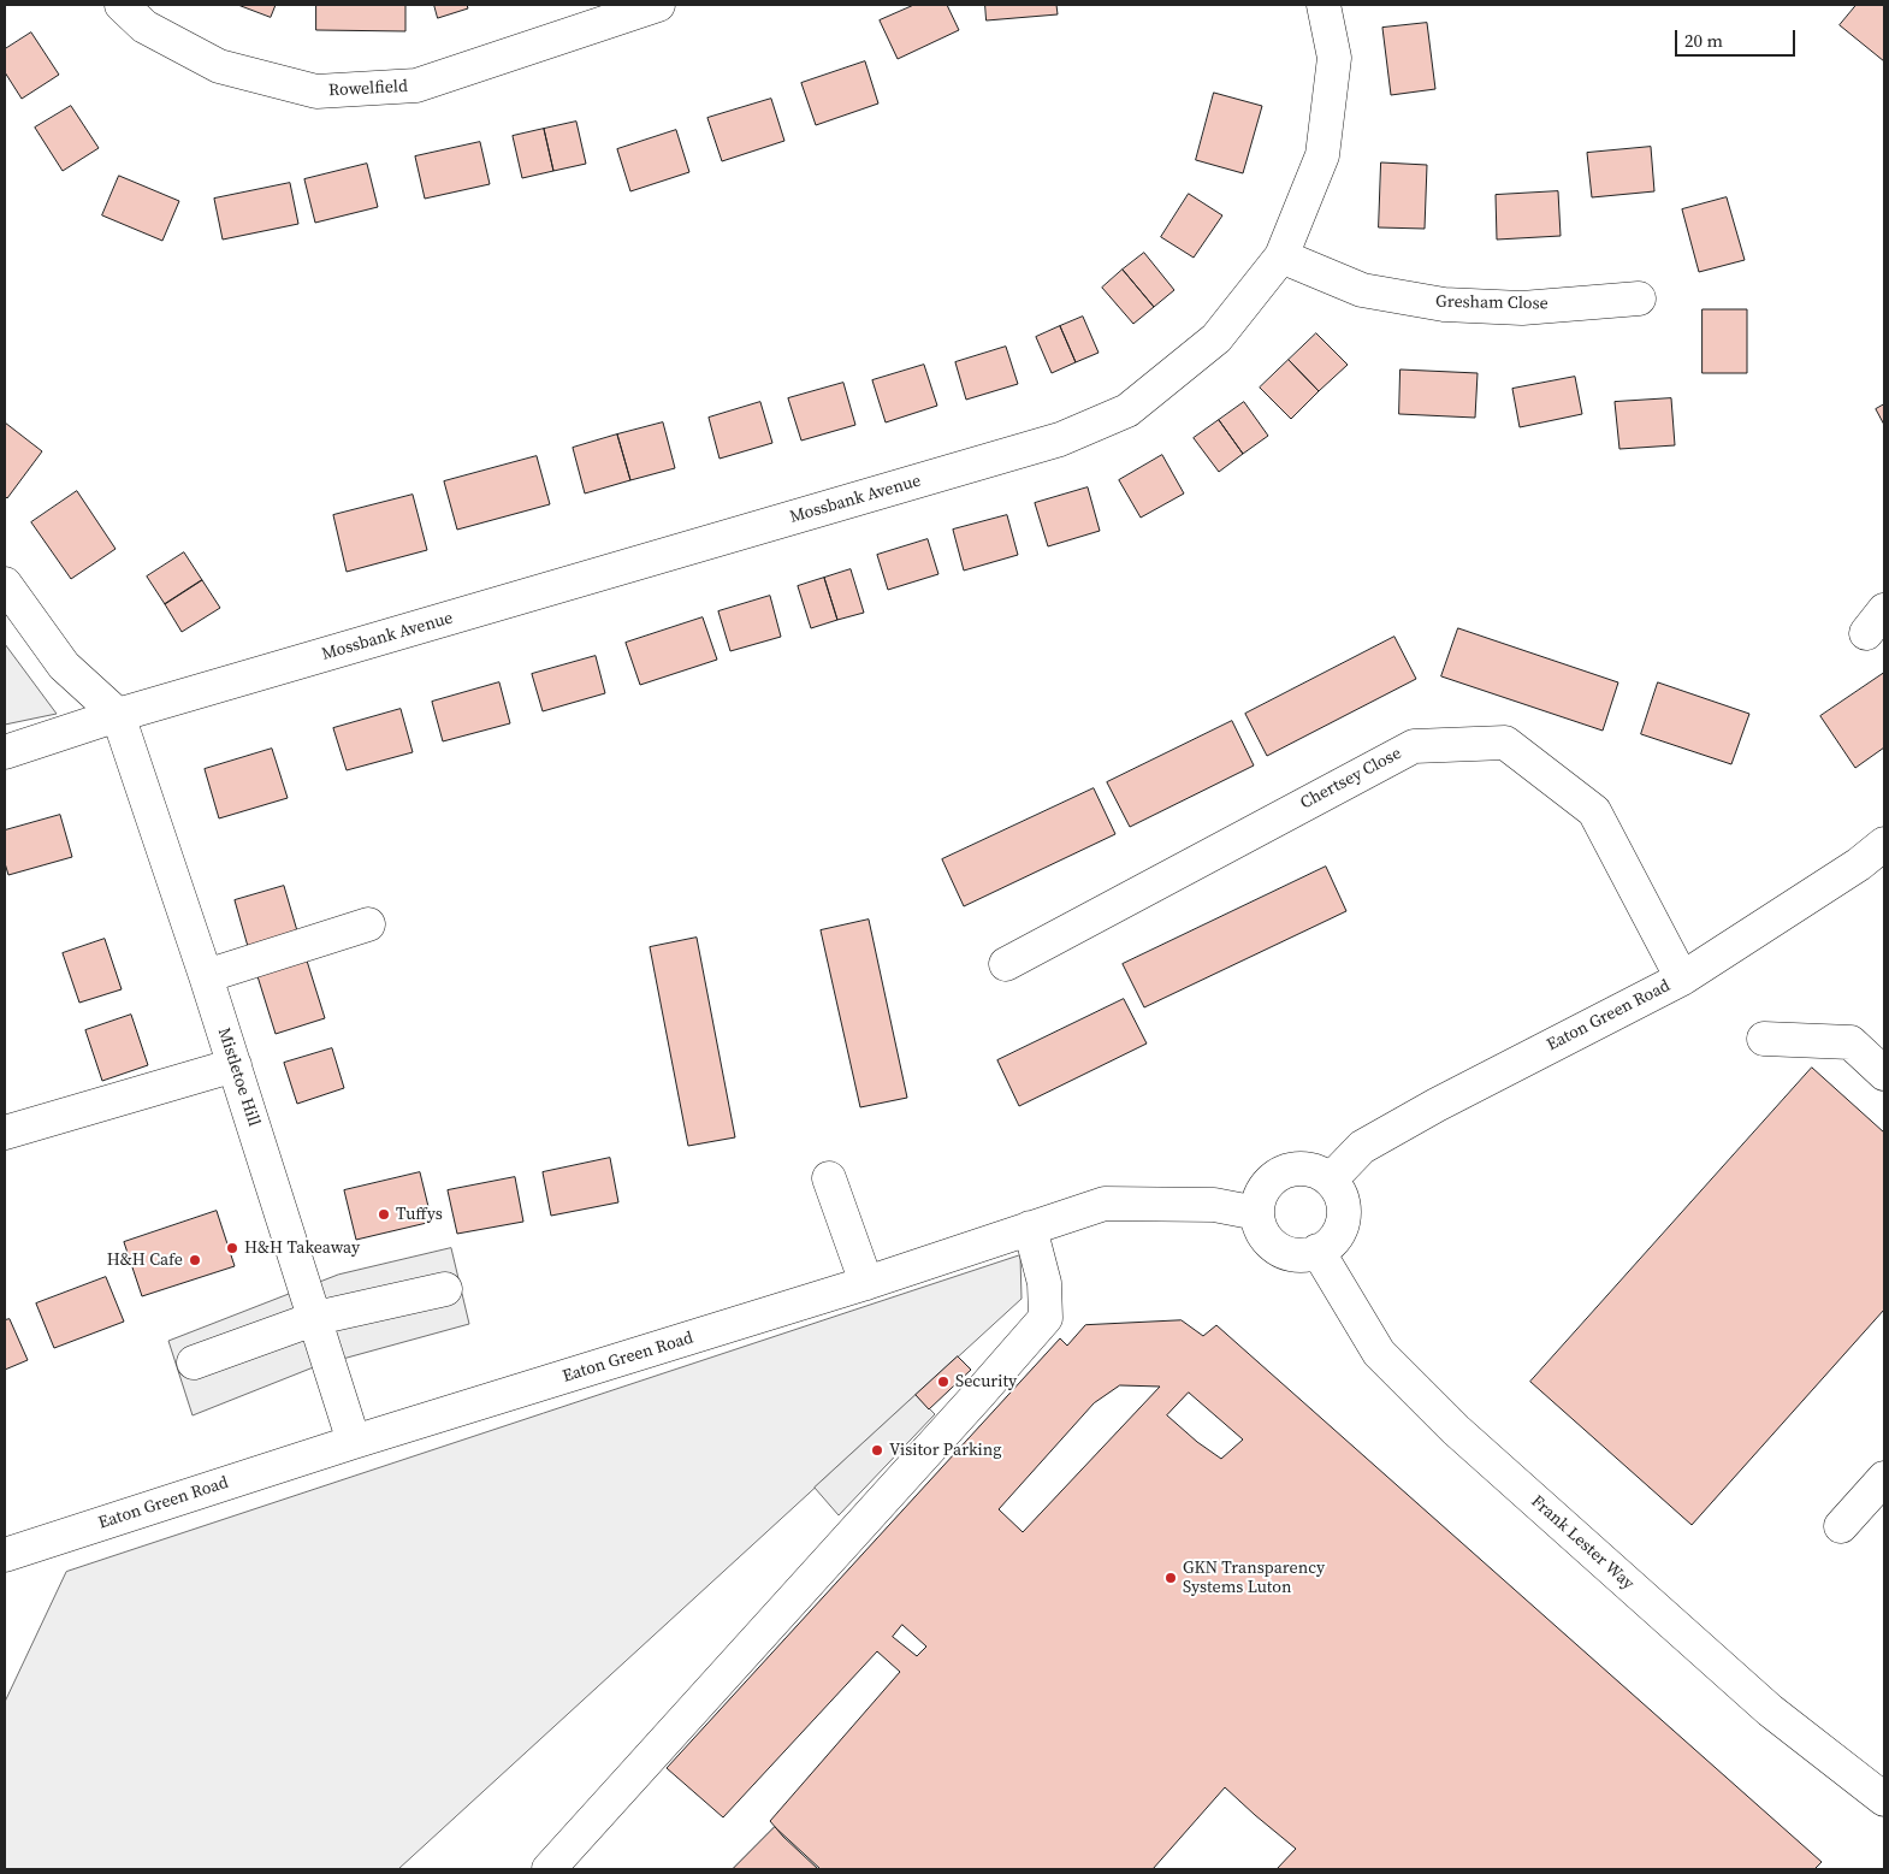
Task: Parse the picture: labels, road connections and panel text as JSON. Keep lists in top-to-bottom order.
{
  "streets": {
    "street": [
      "Rowelfield",
      "Gresham Close",
      "Mossbank Avenue",
      "Chertsey Close",
      "Eaton Green Road",
      "Mistletoe Hill",
      "Frank Lester Way"
    ]
  },
  "crossings": [
    ["Gresham Close", "Mossbank Avenue"],
    ["Mossbank Avenue", "Mistletoe Hill"],
    ["Chertsey Close", "Eaton Green Road"],
    ["Eaton Green Road", "Mistletoe Hill"],
    ["Eaton Green Road", "Frank Lester Way"]
  ],
  "places": [
    "Tuffys",
    "H&H Takeaway",
    "H&H Cafe",
    "Security",
    "Visitor Parking",
    "GKN Transparency Systems Luton"
  ],
  "scale_bar": "20 m"
}
